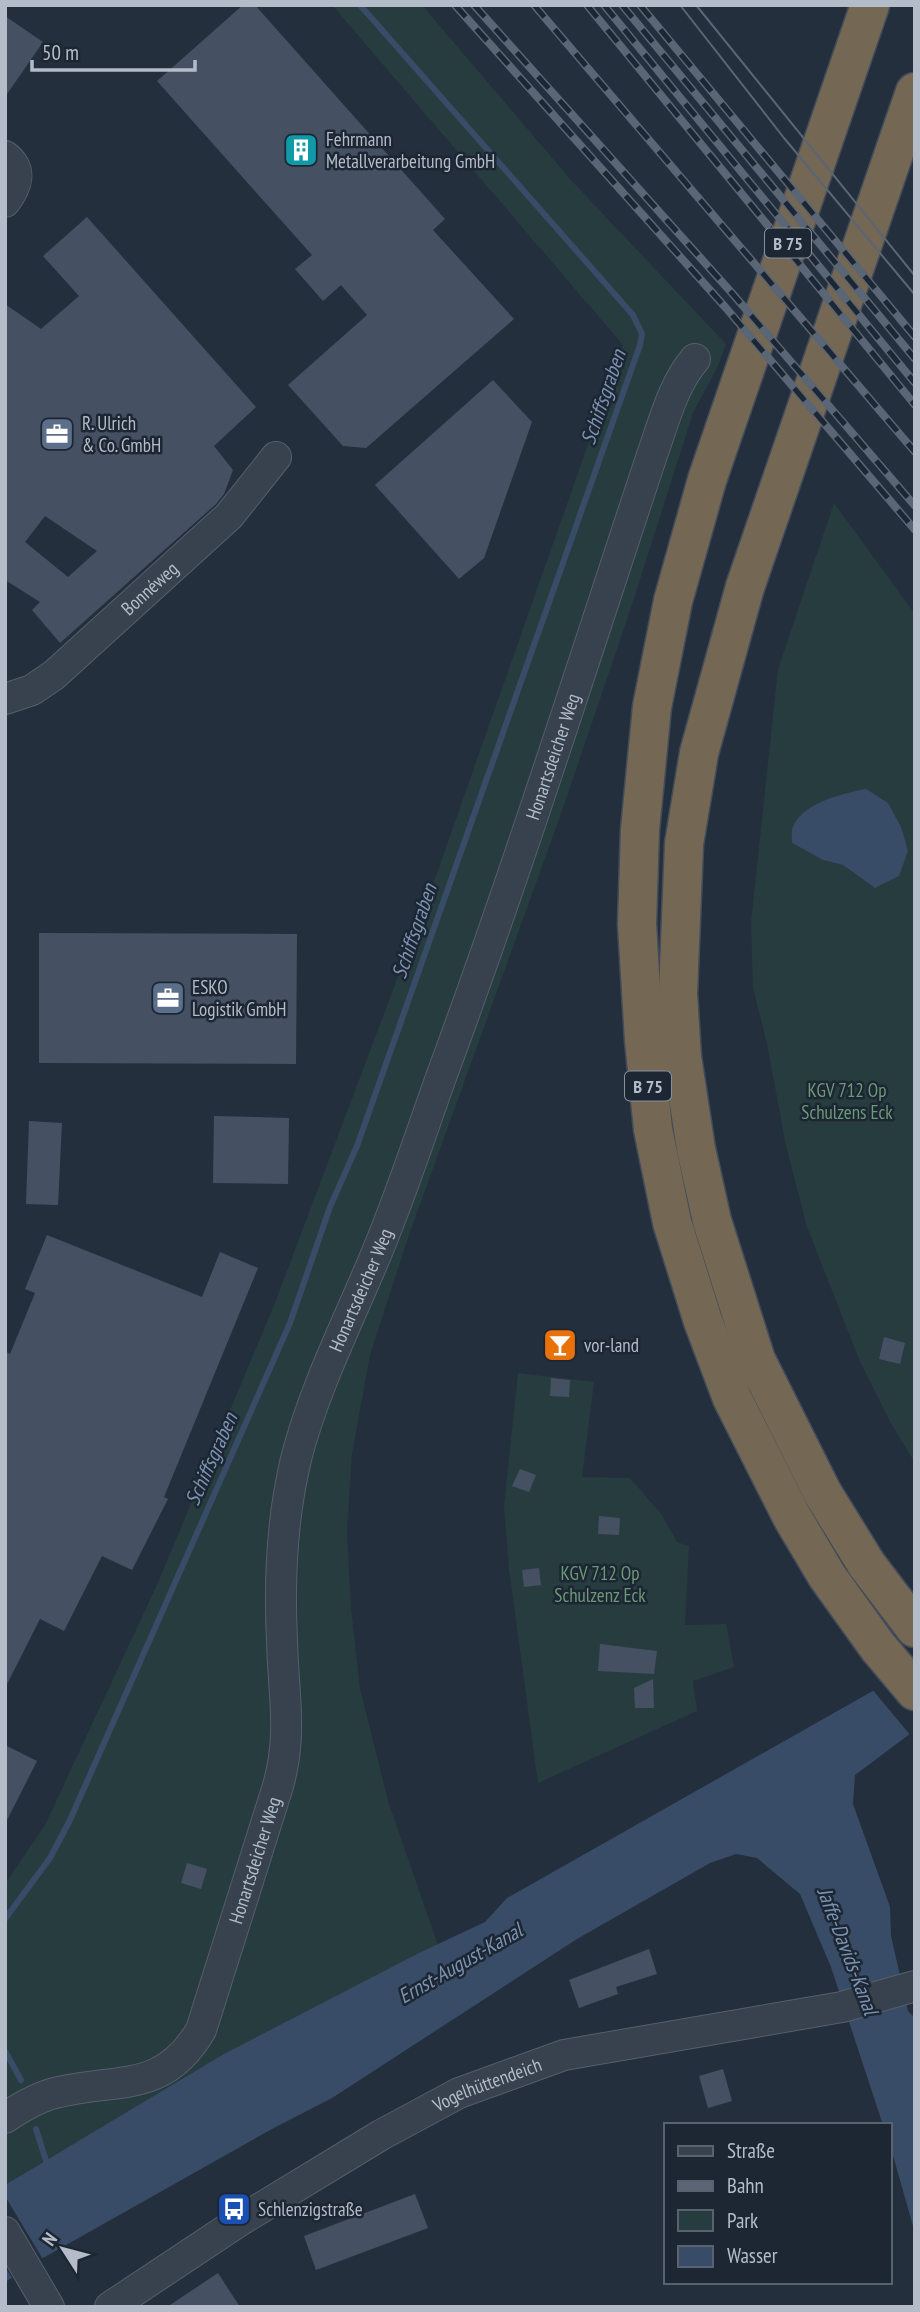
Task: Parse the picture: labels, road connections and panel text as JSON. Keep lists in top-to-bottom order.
{
  "streets": {
    "highway": ["B 75"],
    "street": ["Bonnéweg", "Honartsdeicher Weg", "Vogelhüttendeich"]
  },
  "water": ["Schiffsgraben", "Jaffe-Davids-Kanal", "Ernst-August-Kanal"],
  "parks": ["KGV 712 Op Schulzens Eck", "KGV 712 Op Schulzenz Eck"],
  "places": {
    "building": ["Fehrmann Metallverarbeitung GmbH"],
    "office": ["R. Ulrich & Co. GmbH", "ESKO Logistik GmbH"],
    "bar": ["vor-land"],
    "bus stop": ["Schlenzigstraße"]
  },
  "legend": [
    "Straße",
    "Bahn",
    "Park",
    "Wasser"
  ],
  "scale_bar": "50 m",
  "north": "top left"
}
